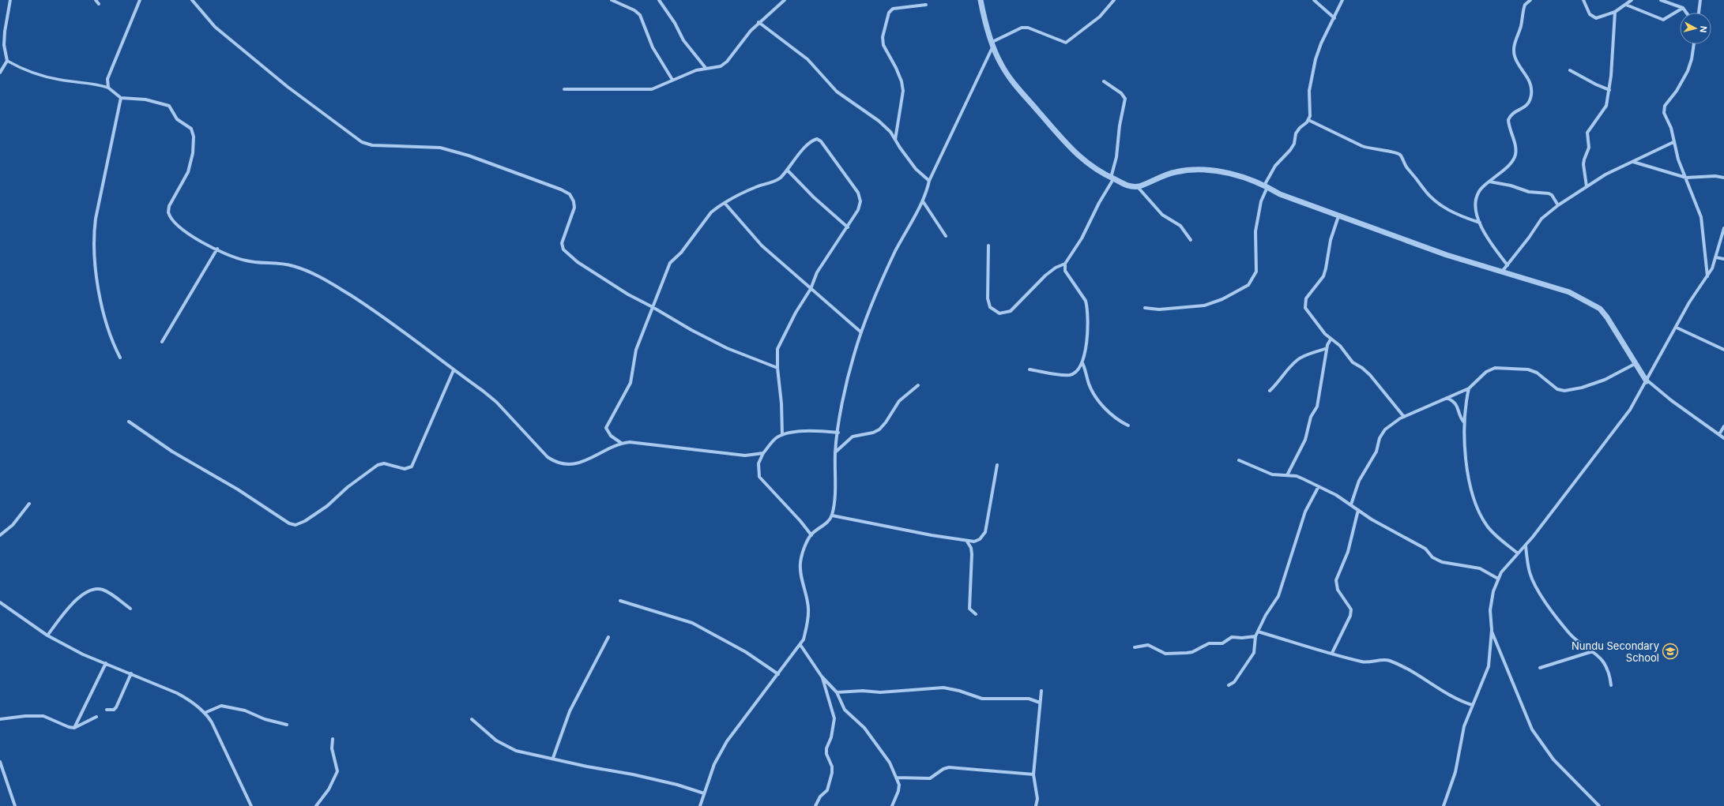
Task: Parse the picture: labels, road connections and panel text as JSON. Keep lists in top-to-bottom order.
{
  "places": {
    "school or university": ["Nundu Secondary School"]
  },
  "north": "right"
}
